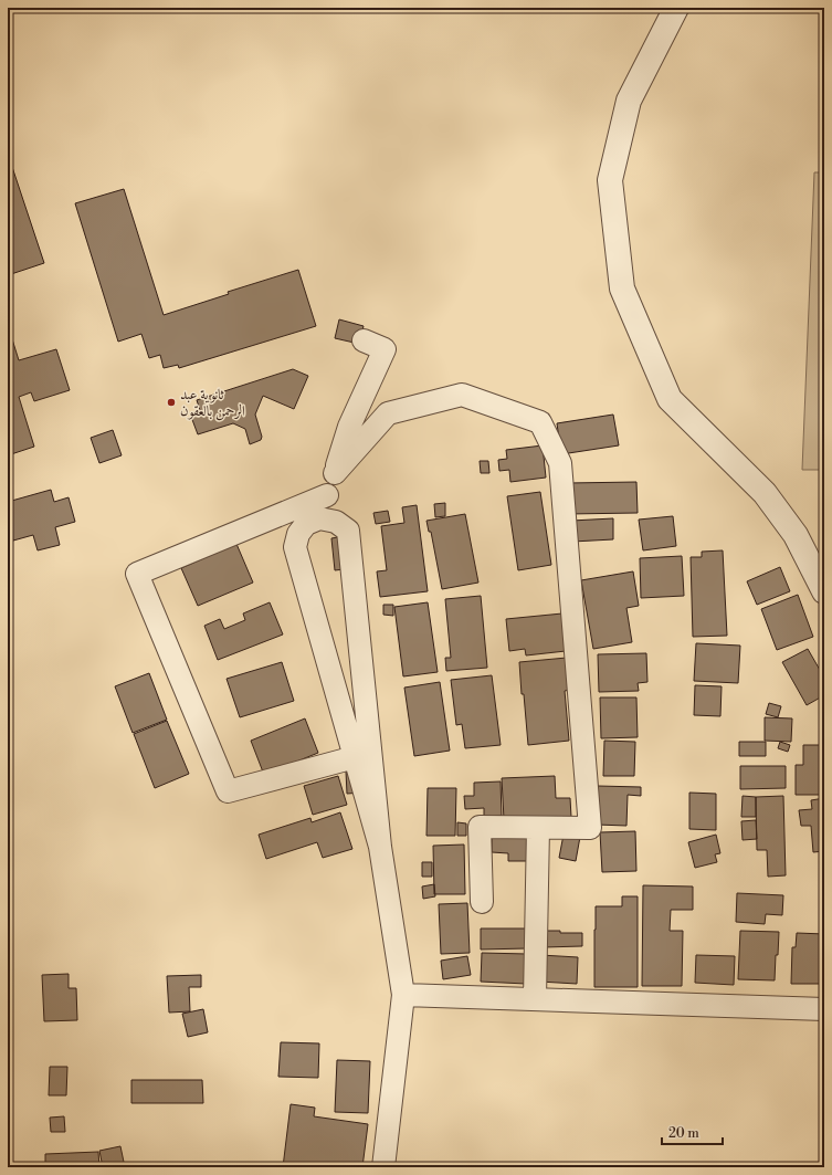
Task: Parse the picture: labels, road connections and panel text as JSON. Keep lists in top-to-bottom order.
{
  "places": ["ثانوية عبد الرحمن بالعقون"],
  "scale_bar": "20 m"
}
